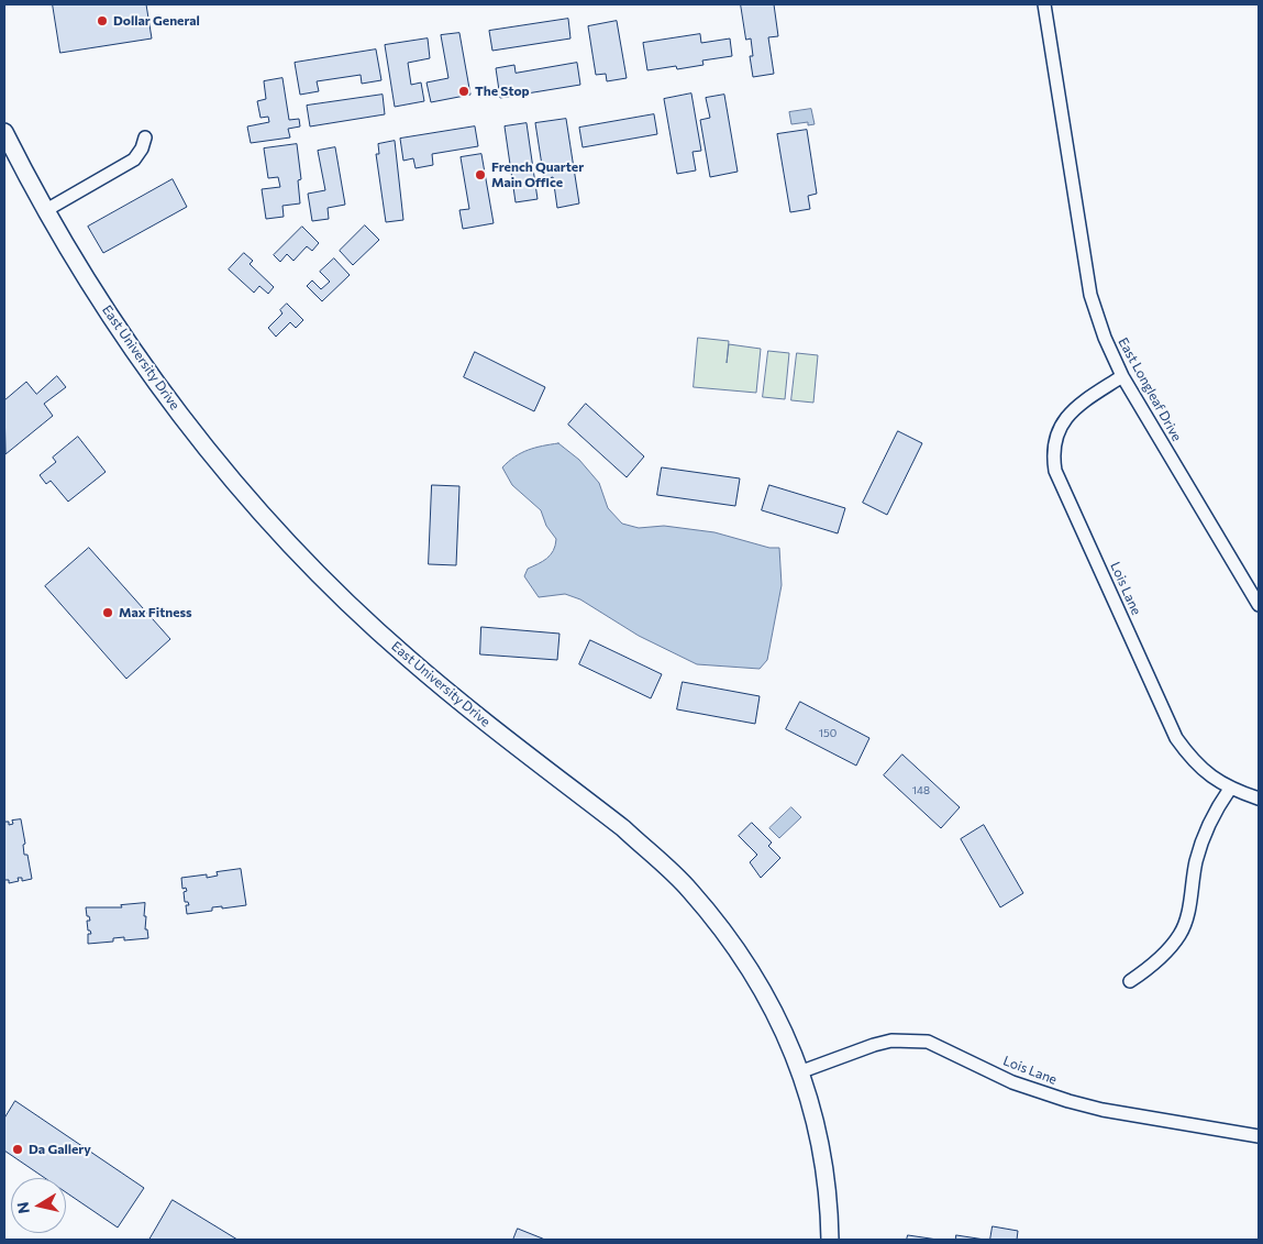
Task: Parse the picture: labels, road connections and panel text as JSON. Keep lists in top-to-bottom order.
{
  "streets": {
    "main road": ["East University Drive"],
    "street": ["East Longleaf Drive", "Lois Lane"]
  },
  "crossings": [
    ["East University Drive", "Lois Lane"],
    ["East Longleaf Drive", "Lois Lane"]
  ],
  "places": [
    "Dollar General",
    "The Stop",
    "French Quarter Main Office",
    "Max Fitness",
    "Da Gallery"
  ],
  "house_numbers": ["150", "148"],
  "north": "left"
}
